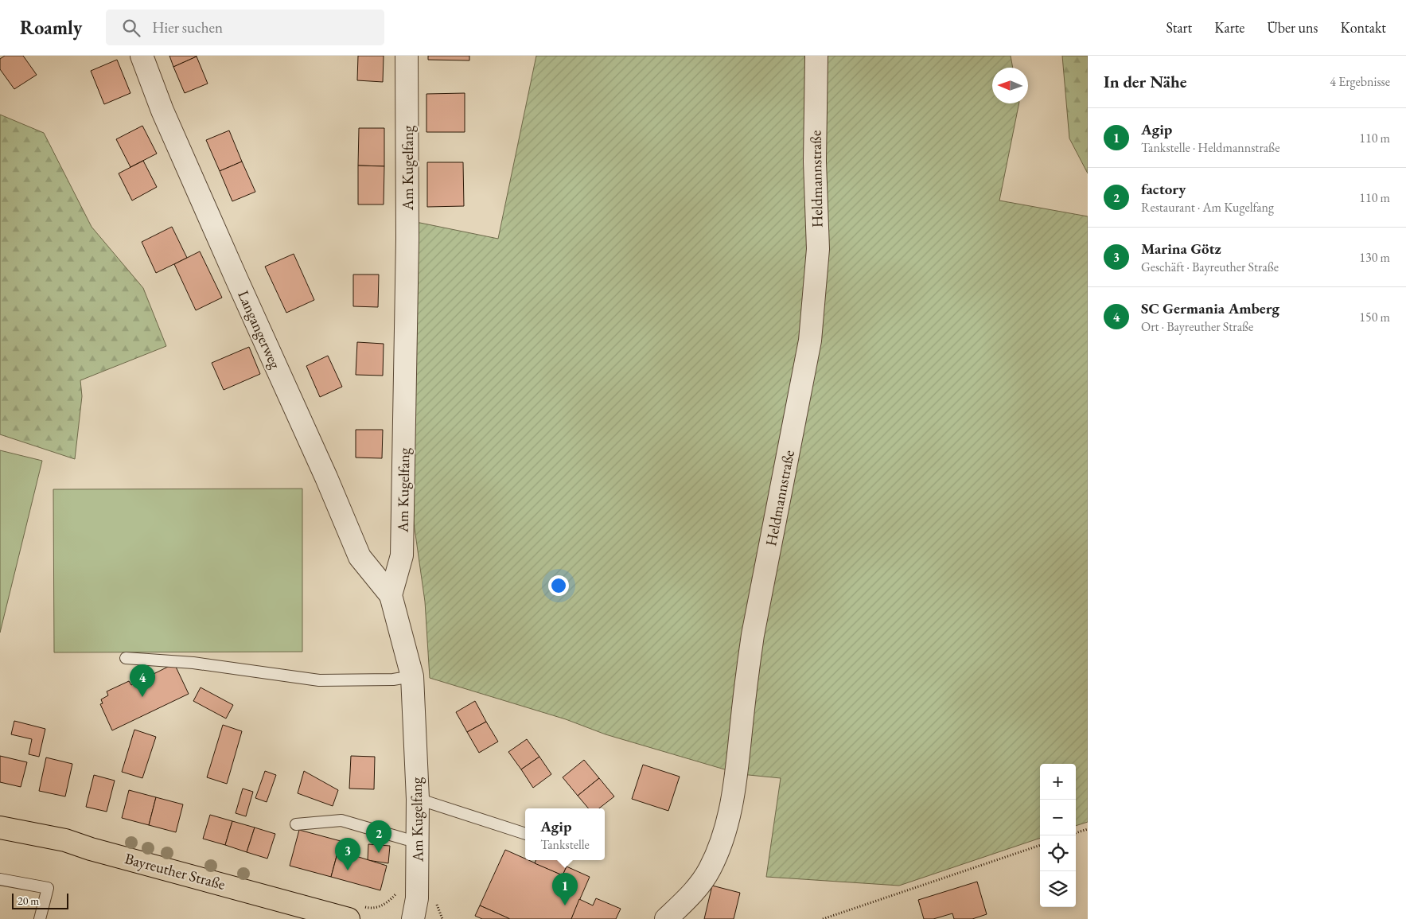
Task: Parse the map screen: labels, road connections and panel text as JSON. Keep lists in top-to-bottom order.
{
  "streets": {
    "main road": ["Bayreuther Straße"],
    "street": ["Am Kugelfang", "Heldmannstraße", "Langangerweg"]
  },
  "crossings": [
    ["Am Kugelfang", "Langangerweg"]
  ],
  "scale_bar": "20 m",
  "north": "left",
  "page": {
    "header": "Roamly",
    "search": "Hier suchen",
    "nav": [
      "Start",
      "Karte",
      "Über uns",
      "Kontakt"
    ],
    "heading": ["In der Nähe", "4 Ergebnisse"],
    "list": [
      {
        "mark": "1",
        "name": "Agip",
        "note": "Tankstelle · Heldmannstraße",
        "value": "110 m"
      },
      {
        "mark": "2",
        "name": "factory",
        "note": "Restaurant · Am Kugelfang",
        "value": "110 m"
      },
      {
        "mark": "3",
        "name": "Marina Götz",
        "note": "Geschäft · Bayreuther Straße",
        "value": "130 m"
      },
      {
        "mark": "4",
        "name": "SC Germania Amberg",
        "note": "Ort · Bayreuther Straße",
        "value": "150 m"
      }
    ],
    "pins": [
      "4",
      "2",
      "3",
      "1"
    ],
    "map_buttons": ["+", "−"],
    "popup": ["Agip", "Tankstelle"],
    "scale": "20 m"
  }
}
